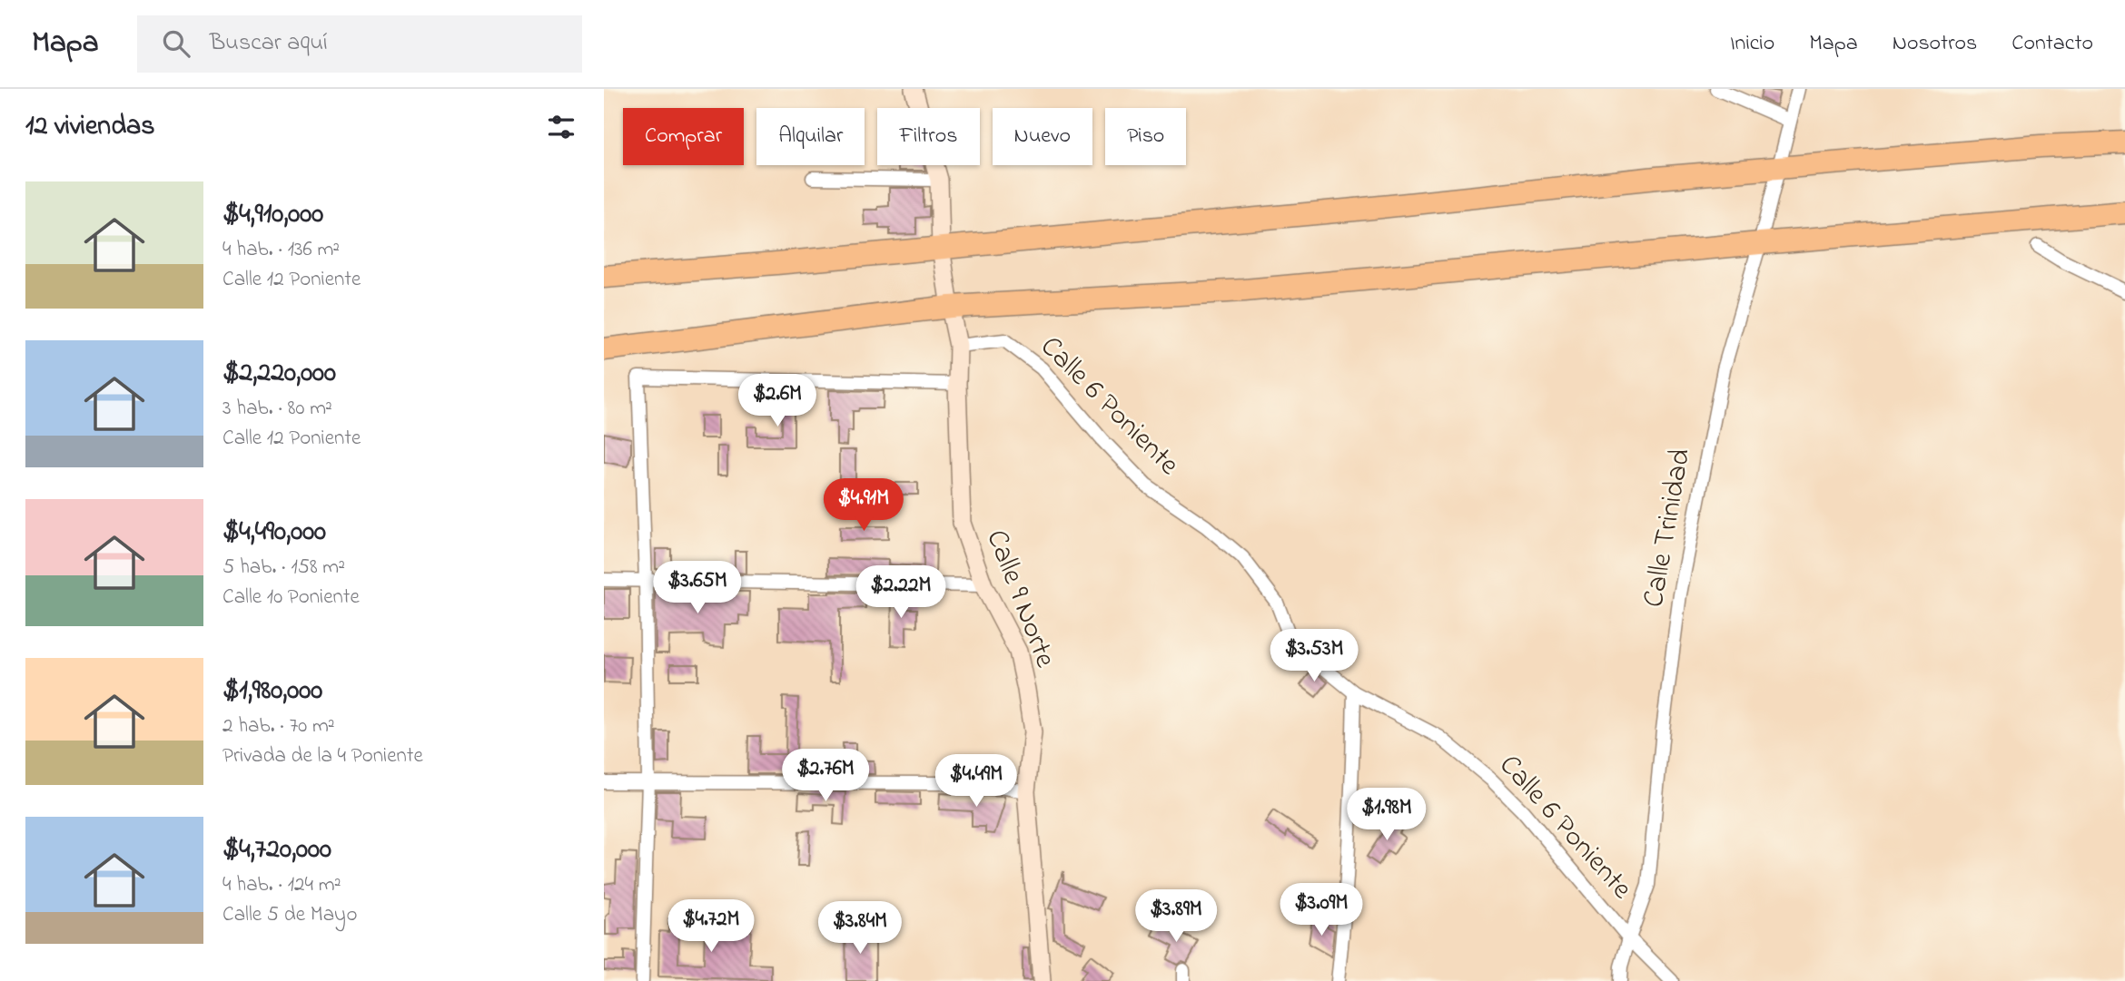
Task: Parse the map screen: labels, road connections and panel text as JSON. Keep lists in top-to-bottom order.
{
  "streets": {
    "street": ["Calle 6 Poniente", "Calle Trinidad", "Calle 9 Norte"]
  },
  "crossings": [
    ["Calle 6 Poniente", "Calle Trinidad"],
    ["Calle 6 Poniente", "Calle 9 Norte"]
  ],
  "page": {
    "header": "Mapa",
    "search": "Buscar aquí",
    "nav": [
      "Inicio",
      "Mapa",
      "Nosotros",
      "Contacto"
    ],
    "heading": "12 viviendas",
    "chip": [
      "Comprar",
      "Alquilar",
      "Filtros",
      "Nuevo",
      "Piso"
    ],
    "list": [
      {
        "name": "$4,910,000",
        "note": "4 hab. · 136 m² · Calle 12 Poniente"
      },
      {
        "name": "$2,220,000",
        "note": "3 hab. · 80 m² · Calle 12 Poniente"
      },
      {
        "name": "$4,490,000",
        "note": "5 hab. · 158 m² · Calle 10 Poniente"
      },
      {
        "name": "$1,980,000",
        "note": "2 hab. · 70 m² · Privada de la 4 Poniente"
      },
      {
        "name": "$4,720,000",
        "note": "4 hab. · 124 m² · Calle 5 de Mayo"
      }
    ],
    "price": [
      "$2.6M",
      "$4.91M",
      "$3.65M",
      "$2.22M",
      "$3.53M",
      "$2.76M",
      "$4.49M",
      "$1.98M",
      "$3.09M",
      "$3.89M",
      "$4.72M",
      "$3.84M"
    ]
  }
}
